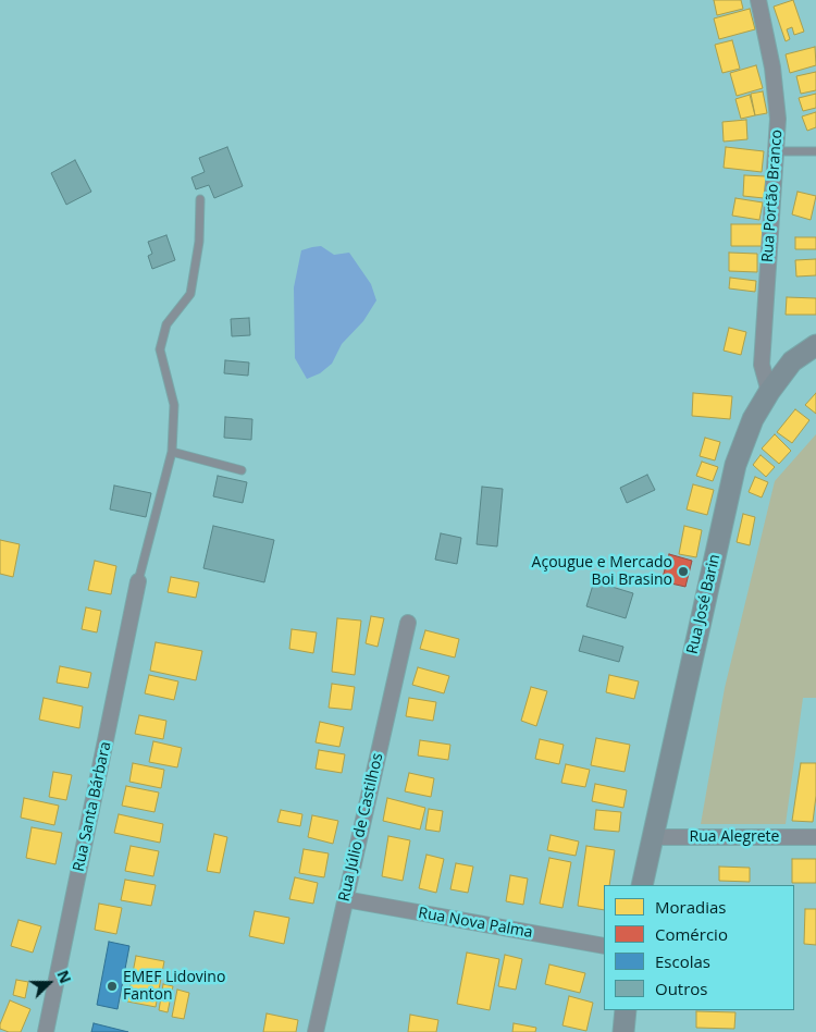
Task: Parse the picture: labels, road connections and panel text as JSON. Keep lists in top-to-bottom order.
{
  "streets": {
    "main road": ["Rua José Barin"],
    "street": [
      "Rua Portão Branco",
      "Rua Santa Bárbara",
      "Rua Júlio de Castilhos",
      "Rua Alegrete",
      "Rua Nova Palma"
    ]
  },
  "crossings": [
    ["Rua Portão Branco", "Rua José Barin"],
    ["Rua José Barin", "Rua Alegrete"],
    ["Rua Júlio de Castilhos", "Rua Nova Palma"]
  ],
  "places": ["Açougue e Mercado Boi Brasino", "EMEF Lidovino Fanton"],
  "legend": [
    "Moradias",
    "Comércio",
    "Escolas",
    "Outros"
  ],
  "north": "right"
}
